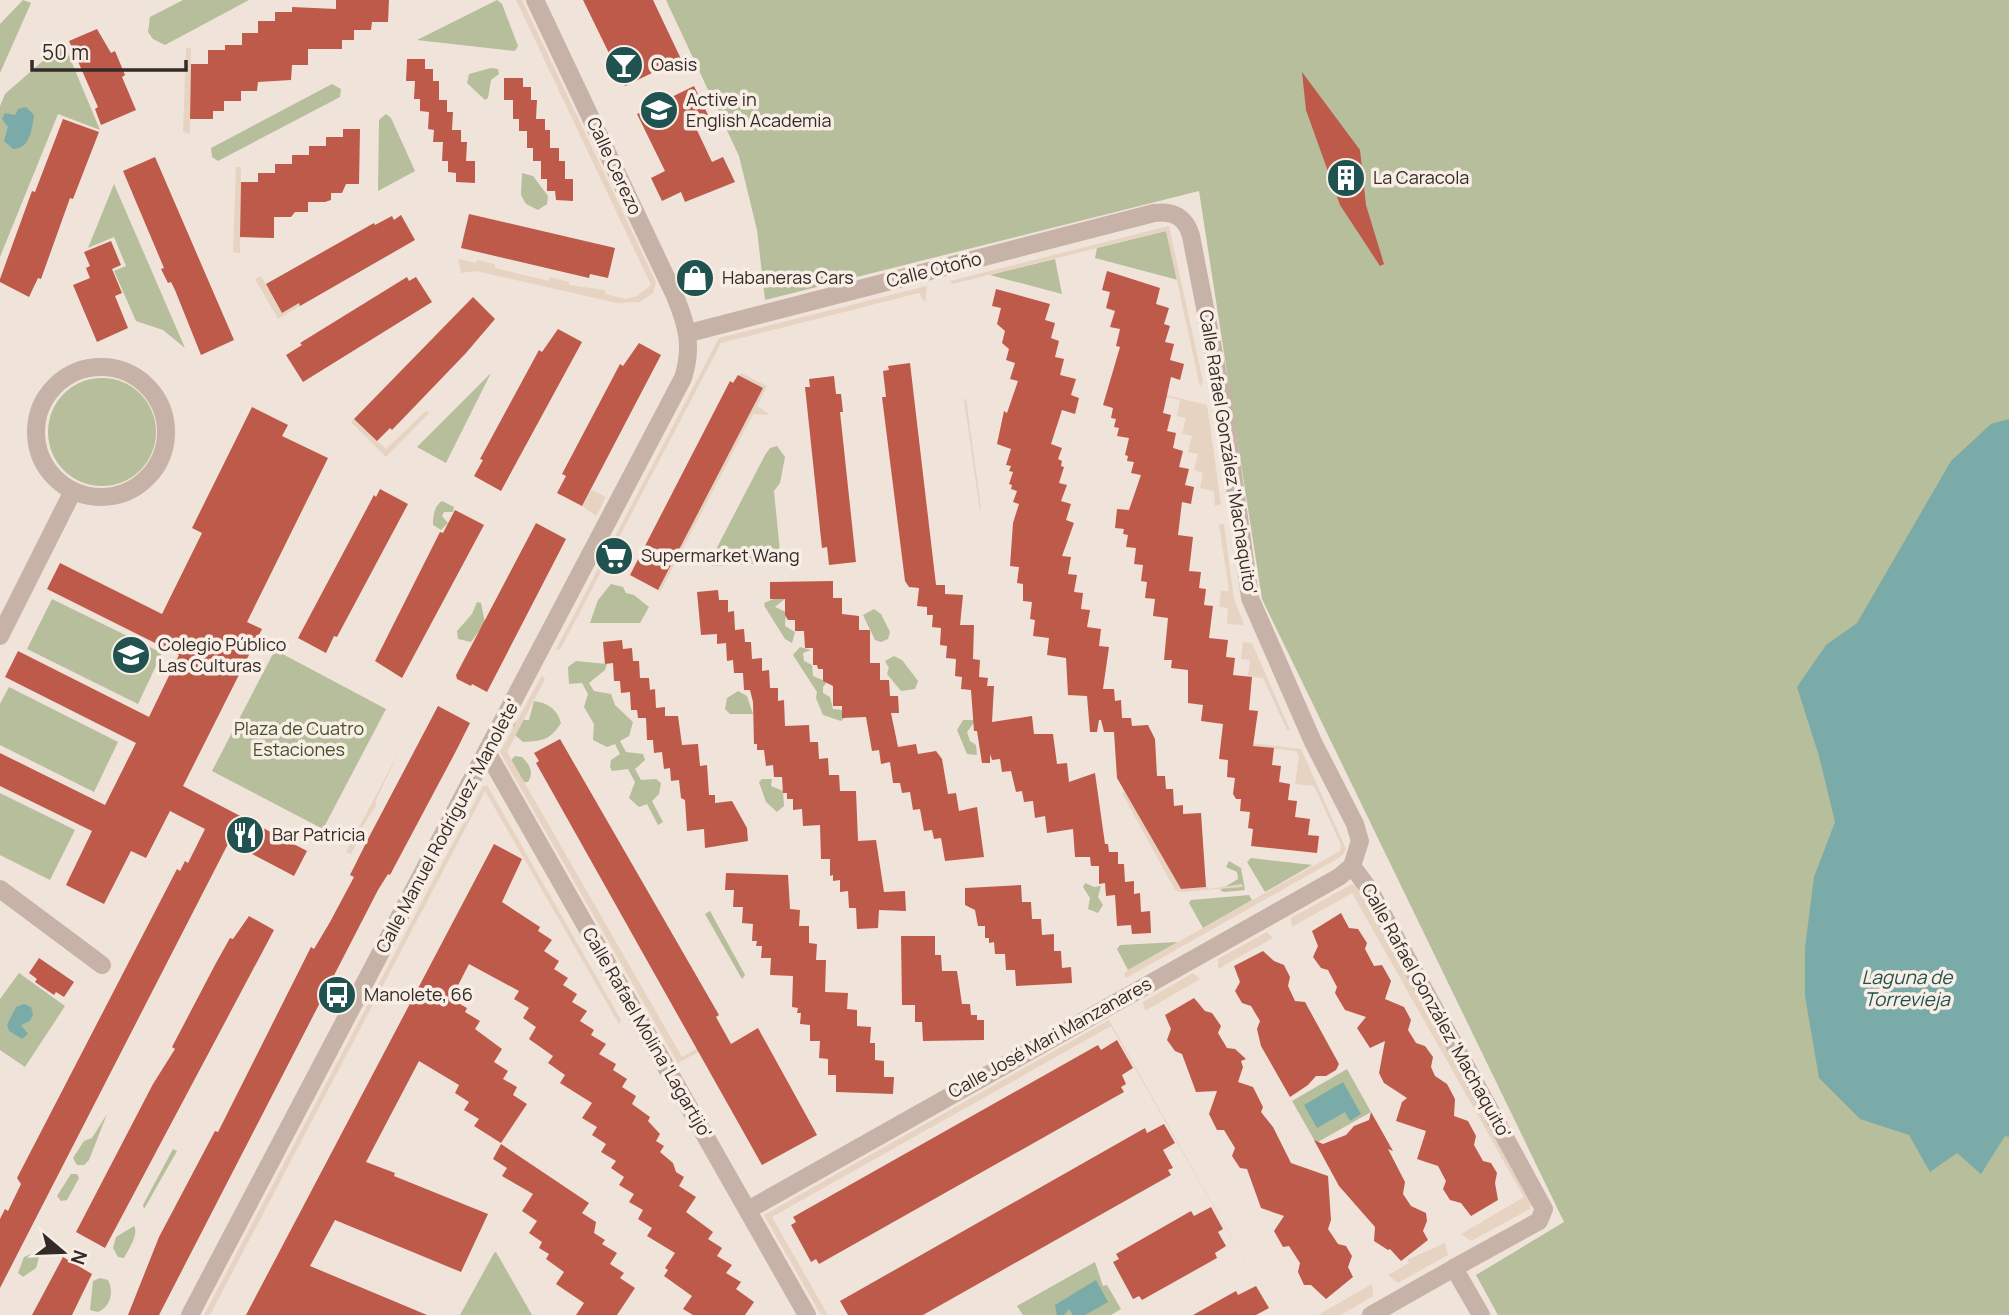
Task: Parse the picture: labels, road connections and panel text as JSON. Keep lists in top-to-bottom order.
{
  "streets": {
    "street": [
      "Calle Cerezo",
      "Calle Otoño",
      "Calle Rafael González 'Machaquito'",
      "Calle Manuel Rodríguez 'Manolete'",
      "Calle Rafael Molina 'Lagartijo'",
      "Calle José Mari Manzanares"
    ]
  },
  "crossings": [
    ["Calle Cerezo", "Calle Otoño"],
    ["Calle Cerezo", "Calle Manuel Rodríguez 'Manolete'"],
    ["Calle Otoño", "Calle Rafael González 'Machaquito'"],
    ["Calle Otoño", "Calle Manuel Rodríguez 'Manolete'"],
    ["Calle Rafael González 'Machaquito'", "Calle José Mari Manzanares"],
    ["Calle Manuel Rodríguez 'Manolete'", "Calle Rafael Molina 'Lagartijo'"],
    ["Calle Rafael Molina 'Lagartijo'", "Calle José Mari Manzanares"]
  ],
  "water": ["Laguna de Torrevieja"],
  "parks": ["Plaza de Cuatro Estaciones"],
  "places": {
    "bar": ["Oasis"],
    "school or university": ["Active in English Academia", "Colegio Público Las Culturas"],
    "building": ["La Caracola"],
    "shop": ["Habaneras Cars"],
    "supermarket": ["Supermarket Wang"],
    "restaurant": ["Bar Patricia"],
    "bus stop": ["Manolete, 66"]
  },
  "scale_bar": "50 m",
  "north": "right"
}
